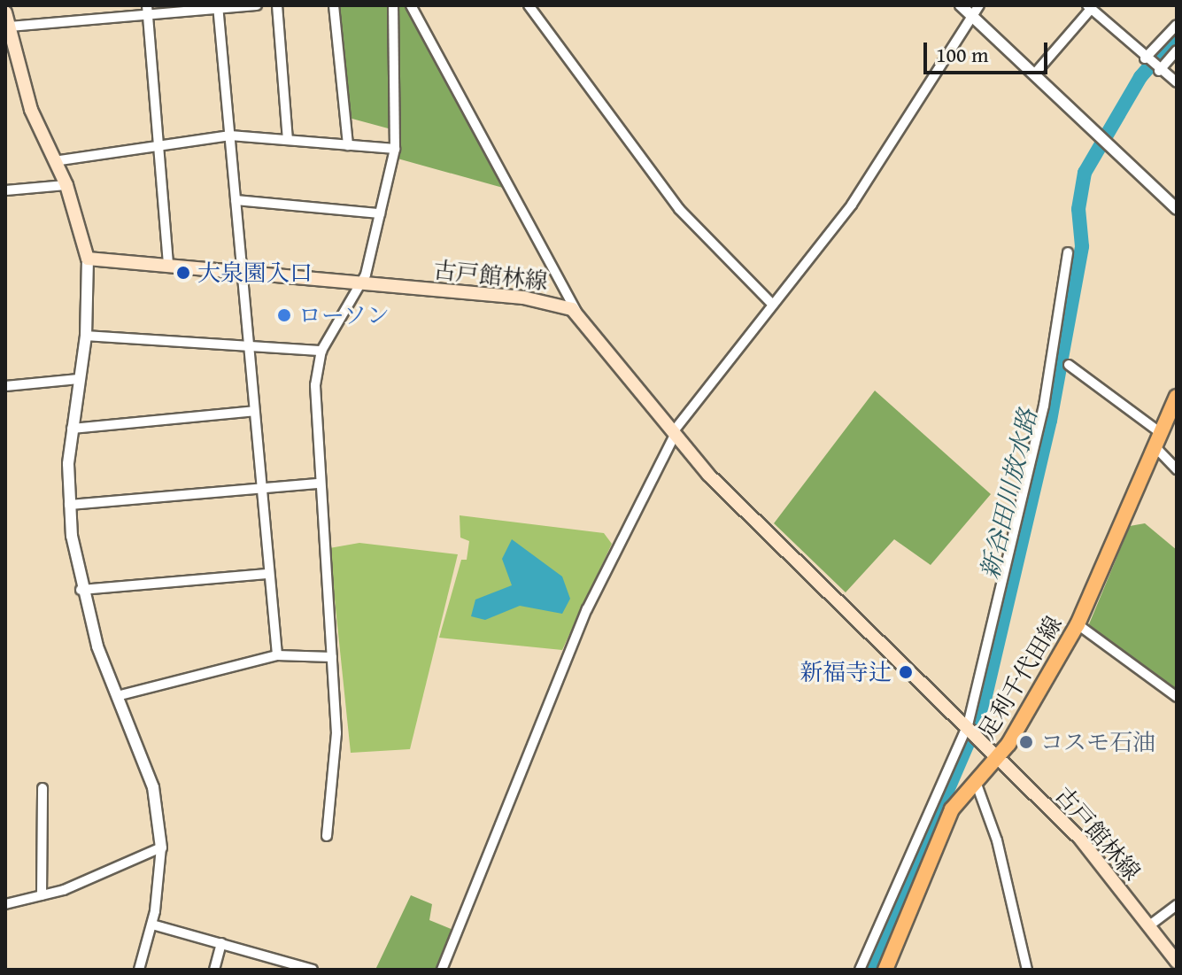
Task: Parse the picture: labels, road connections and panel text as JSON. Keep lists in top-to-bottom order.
{
  "streets": {
    "main road": ["古戸館林線", "足利千代田線"]
  },
  "crossings": [
    ["古戸館林線", "足利千代田線"]
  ],
  "water": ["新谷田川放水路"],
  "places": [
    "大泉園入口",
    "ローソン",
    "新福寺辻",
    "コスモ石油"
  ],
  "scale_bar": "100 m"
}
